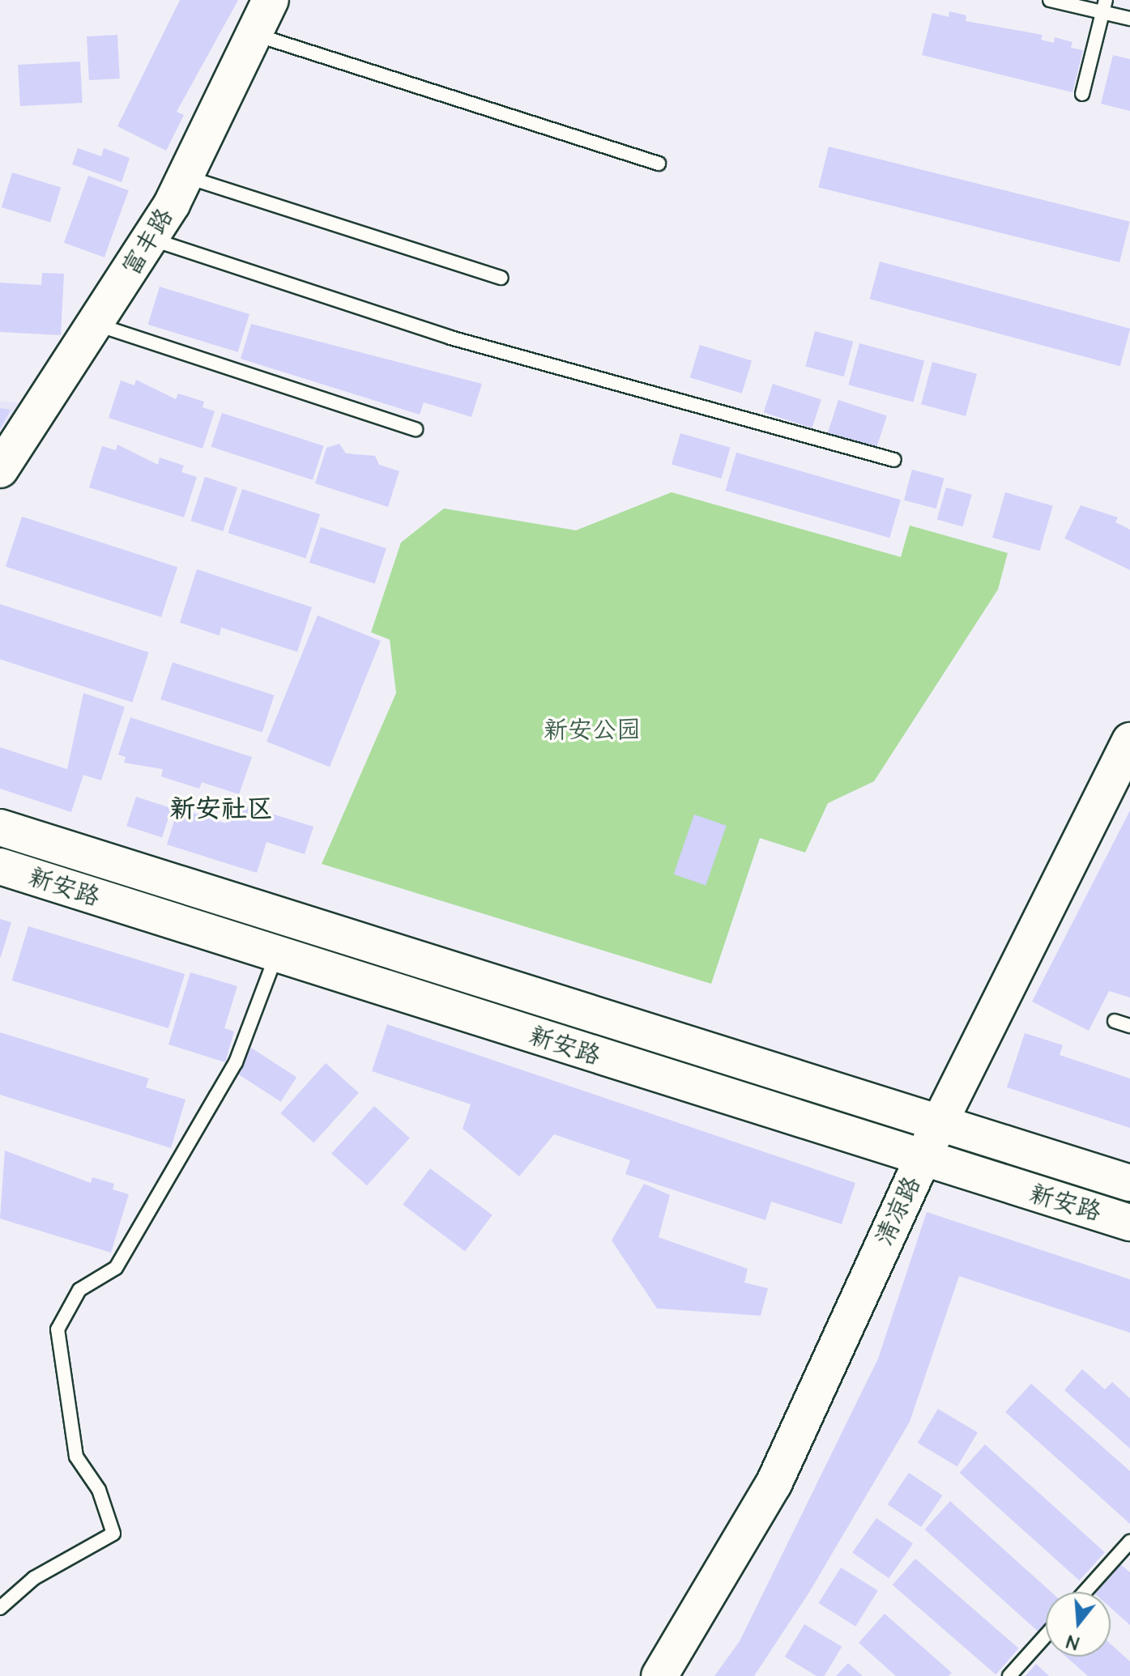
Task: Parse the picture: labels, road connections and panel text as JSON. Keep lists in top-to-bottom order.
{
  "streets": {
    "main road": ["富丰路", "新安路", "清凉路"]
  },
  "crossings": [
    ["新安路", "清凉路"]
  ],
  "districts": ["新安社区"],
  "parks": ["新安公园"],
  "north": "bottom"
}
